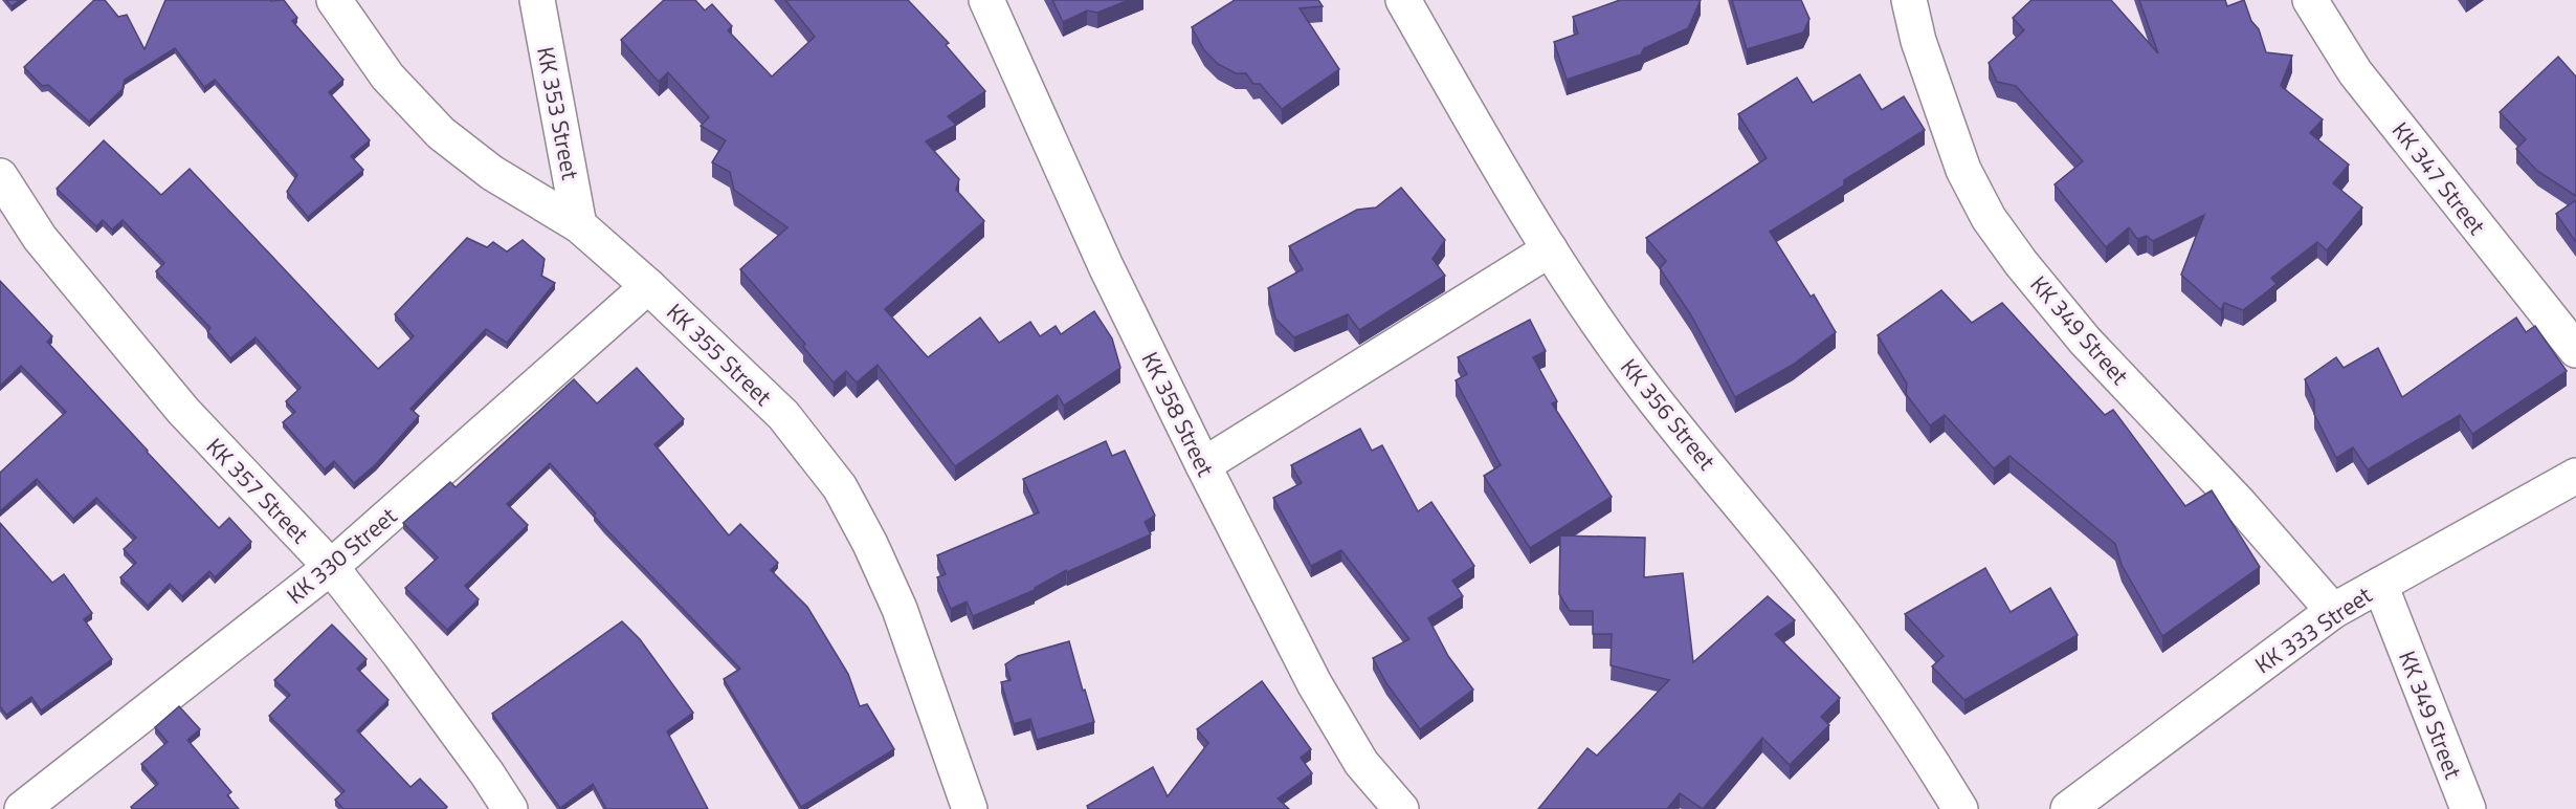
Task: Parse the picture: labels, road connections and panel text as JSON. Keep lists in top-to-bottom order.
{
  "streets": {
    "street": [
      "KK 353 Street",
      "KK 347 Street",
      "KK 349 Street",
      "KK 355 Street",
      "KK 358 Street",
      "KK 356 Street",
      "KK 357 Street",
      "KK 330 Street",
      "KK 333 Street"
    ]
  },
  "crossings": [
    ["KK 353 Street", "KK 355 Street"],
    ["KK 349 Street", "KK 333 Street"],
    ["KK 355 Street", "KK 330 Street"],
    ["KK 357 Street", "KK 330 Street"]
  ]
}
